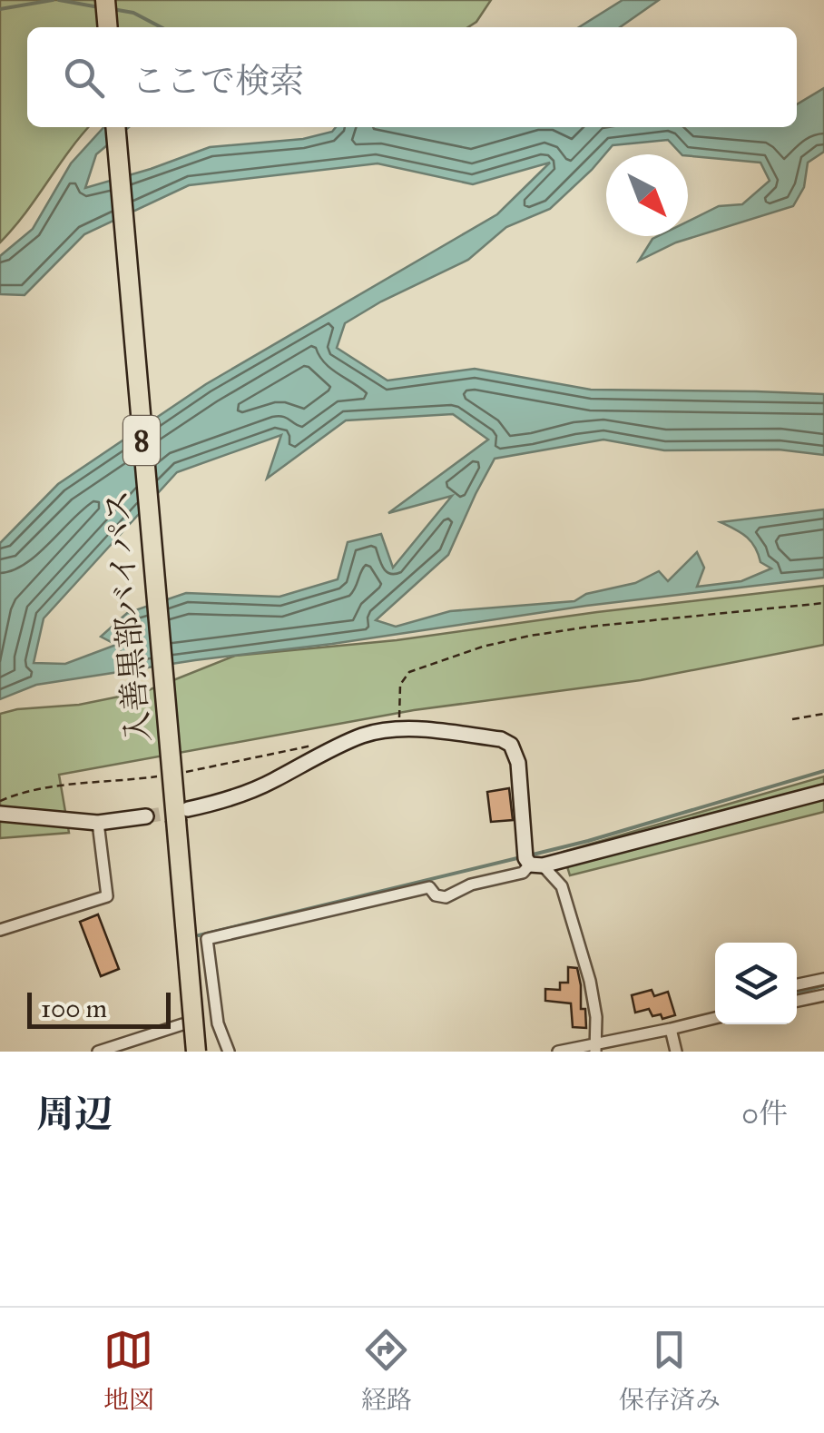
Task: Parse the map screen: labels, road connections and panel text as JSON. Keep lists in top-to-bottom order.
{
  "streets": {
    "highway": ["8", "入善黒部バイパス"]
  },
  "scale_bar": "100 m",
  "north": "bottom right",
  "page": {
    "search": "ここで検索",
    "scale": "100 m",
    "heading": ["周辺", "0件"],
    "nav": ["地図", "経路", "保存済み"]
  }
}
